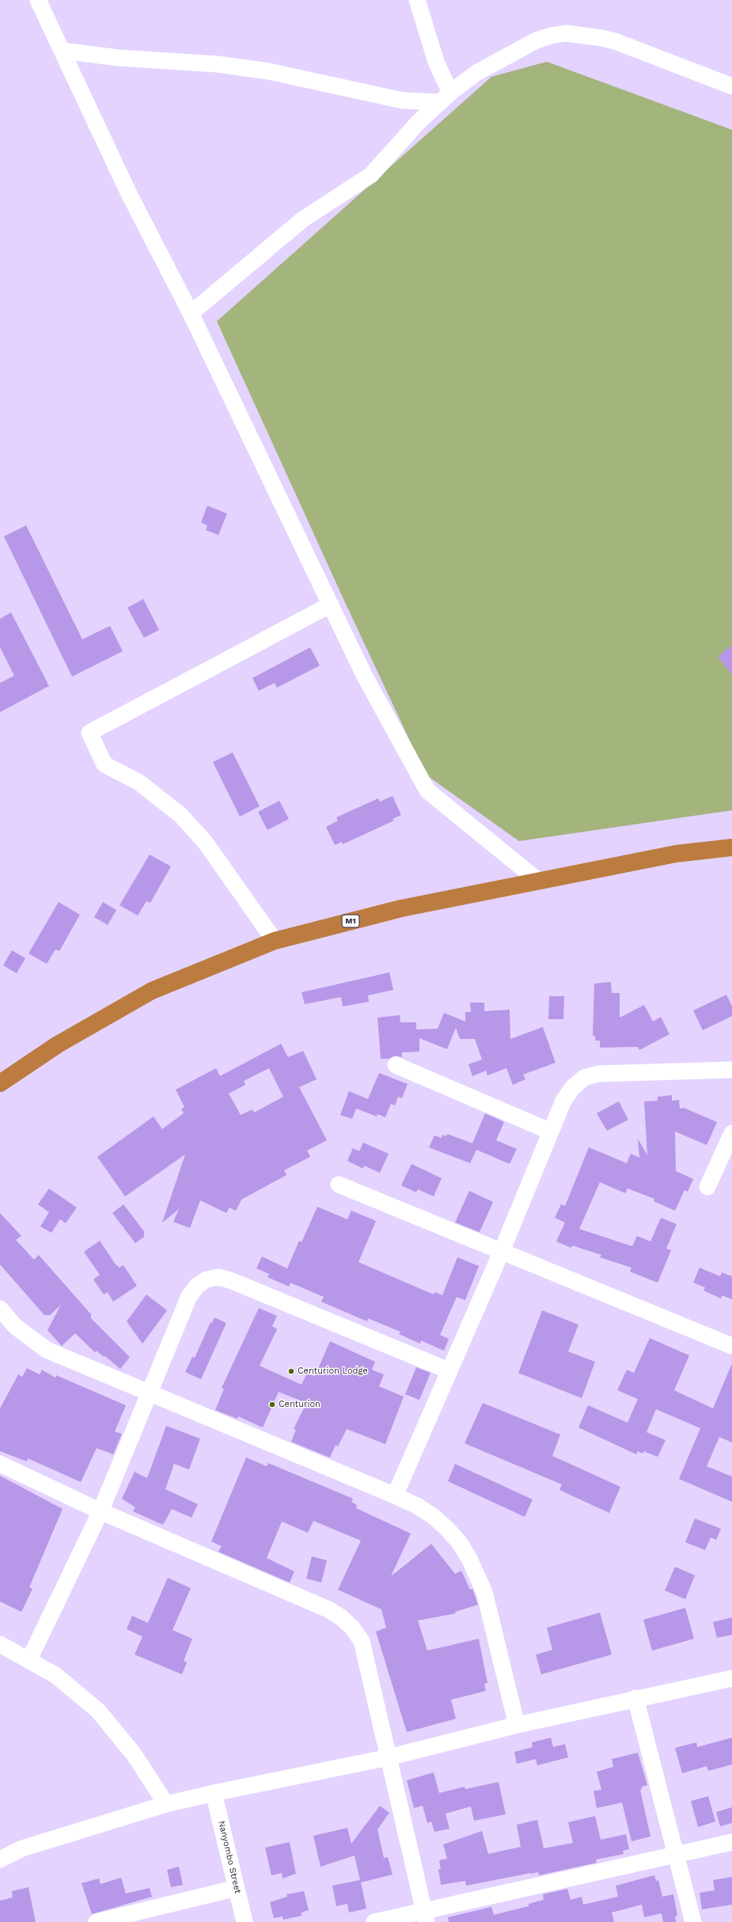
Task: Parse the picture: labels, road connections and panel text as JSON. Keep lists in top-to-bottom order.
{
  "streets": {
    "highway": ["M1"],
    "street": ["Nanyombo Street"]
  },
  "places": ["Centurion Lodge", "Centurion"]
}
